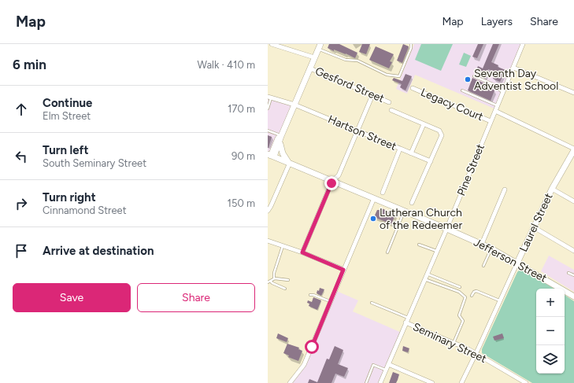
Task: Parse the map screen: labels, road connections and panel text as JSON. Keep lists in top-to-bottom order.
{
  "streets": {
    "main road": ["Laurel Street", "Jefferson Street"],
    "street": [
      "Gesford Street",
      "Legacy Court",
      "Hartson Street",
      "Pine Street",
      "Seminary Street"
    ]
  },
  "crossings": [
    ["Legacy Court", "Pine Street"],
    ["Pine Street", "Jefferson Street"],
    ["Pine Street", "Seminary Street"],
    ["Laurel Street", "Jefferson Street"],
    ["Laurel Street", "Seminary Street"]
  ],
  "places": ["Seventh Day Adventist School", "Lutheran Church of the Redeemer"],
  "page": {
    "header": "Map",
    "nav": ["Map", "Layers", "Share"],
    "heading": ["6 min", "Walk · 410 m"],
    "list": [
      ["Continue", "Elm Street", "170 m"],
      ["Turn left", "South Seminary Street", "90 m"],
      ["Turn right", "Cinnamond Street", "150 m"],
      "Arrive at destination"
    ],
    "buttons": ["Save", "Share"],
    "map_buttons": ["+", "−"]
  }
}
